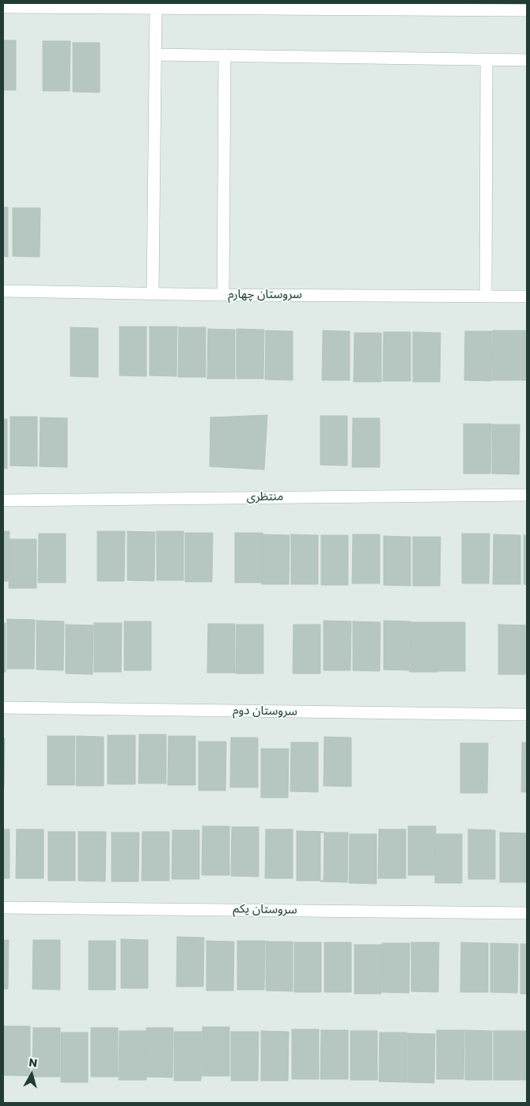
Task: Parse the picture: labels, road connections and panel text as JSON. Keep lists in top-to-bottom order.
{
  "streets": {
    "street": [
      "سروستان چهارم",
      "منتظری",
      "سروستان دوم",
      "سروستان یکم"
    ]
  },
  "north": "top"
}
